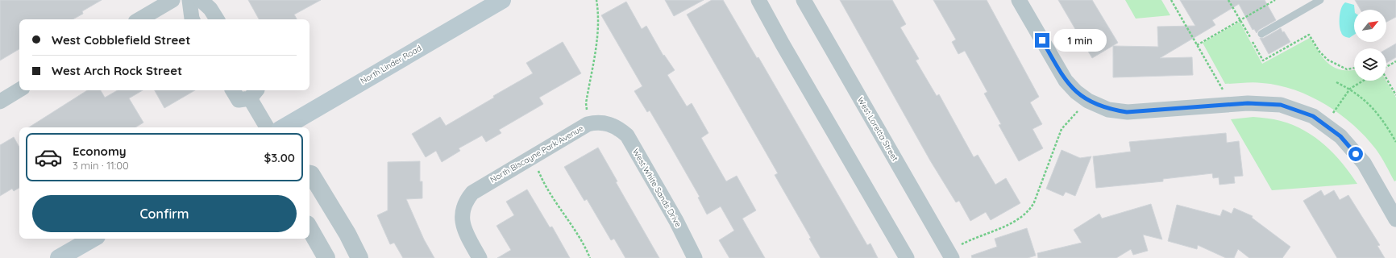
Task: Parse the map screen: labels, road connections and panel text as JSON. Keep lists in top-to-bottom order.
{
  "streets": {
    "main road": ["North Linder Road"],
    "street": ["West Loretta Street", "North Biscayne Park Avenue", "West White Sands Drive"]
  },
  "crossings": [
    ["North Biscayne Park Avenue", "West White Sands Drive"]
  ],
  "north": "top right",
  "page": {
    "banner": ["West Cobblefield Street", "West Arch Rock Street"],
    "bubble": "1 min",
    "list": [
      {
        "name": "Economy",
        "note": "3 min · 11:00",
        "value": "$3.00"
      }
    ],
    "buttons": "Confirm"
  }
}
